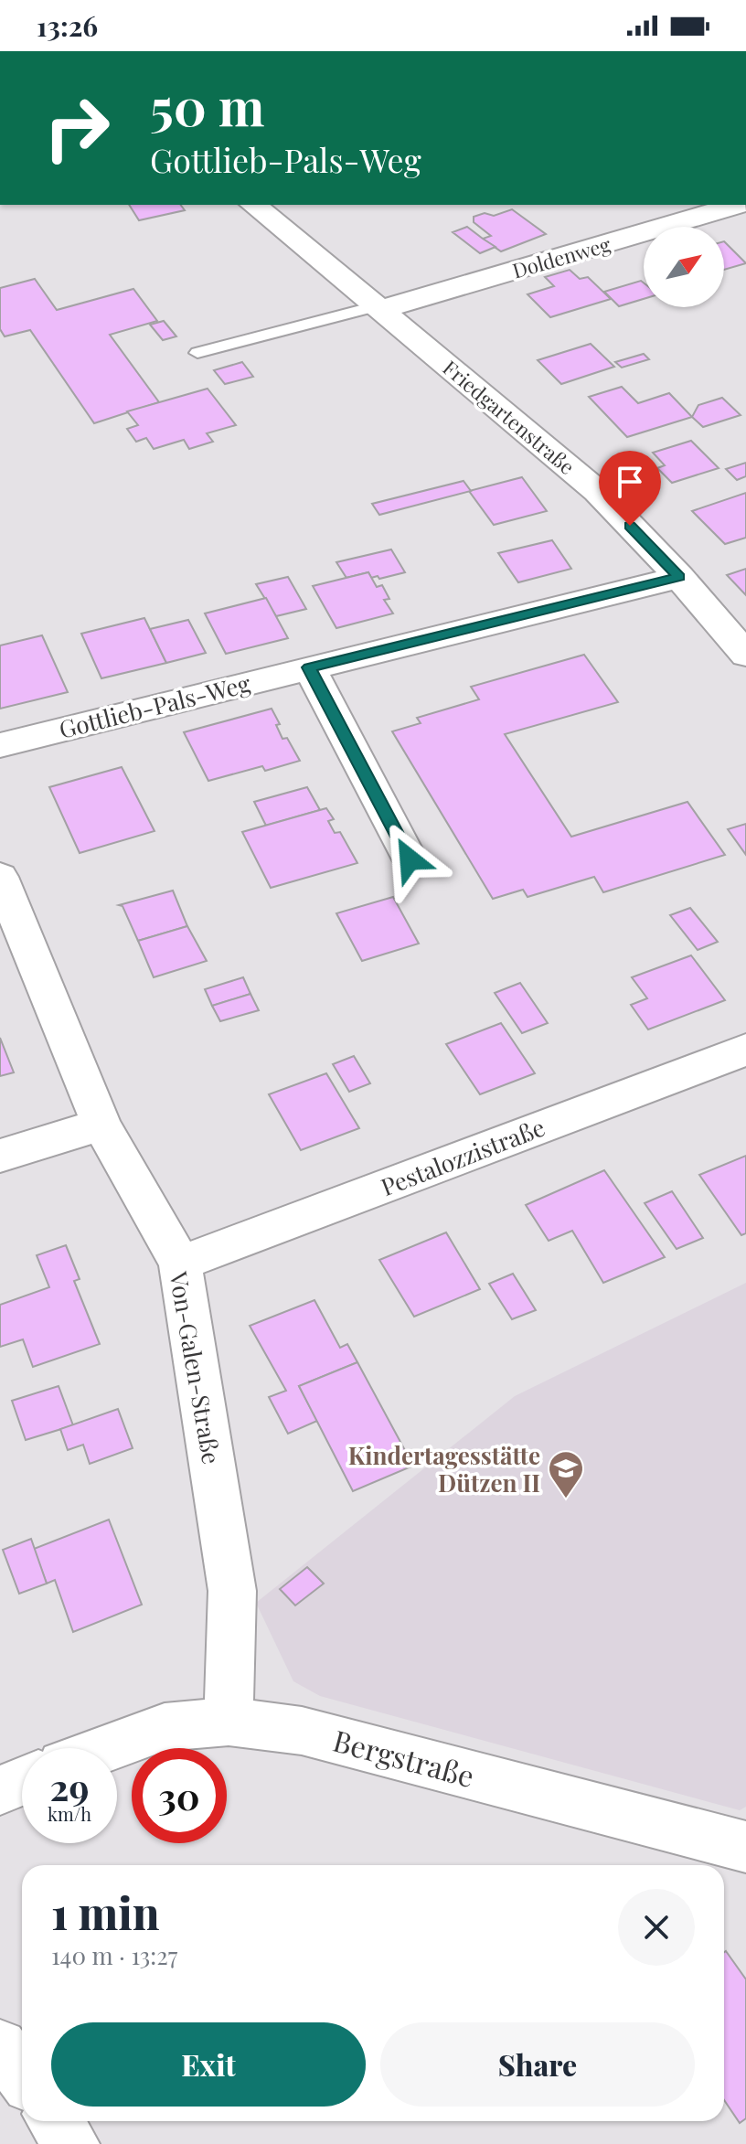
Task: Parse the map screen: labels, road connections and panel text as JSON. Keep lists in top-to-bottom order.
{
  "streets": {
    "street": [
      "Doldenweg",
      "Friedgartenstraße",
      "Gottlieb-Pals-Weg",
      "Pestalozzistraße",
      "Von-Galen-Straße",
      "Bergstraße"
    ]
  },
  "crossings": [
    ["Doldenweg", "Friedgartenstraße"],
    ["Friedgartenstraße", "Gottlieb-Pals-Weg"],
    ["Pestalozzistraße", "Von-Galen-Straße"],
    ["Von-Galen-Straße", "Bergstraße"]
  ],
  "places": {
    "school or university": ["Kindertagesstätte Dützen II"]
  },
  "north": "top right",
  "page": {
    "status": "13:26",
    "turn": ["50 m", "Gottlieb-Pals-Weg"],
    "speed": "29 km/h",
    "limit": "30",
    "heading": ["1 min", "140 m · 13:27"],
    "buttons": ["Exit", "Share"]
  }
}
